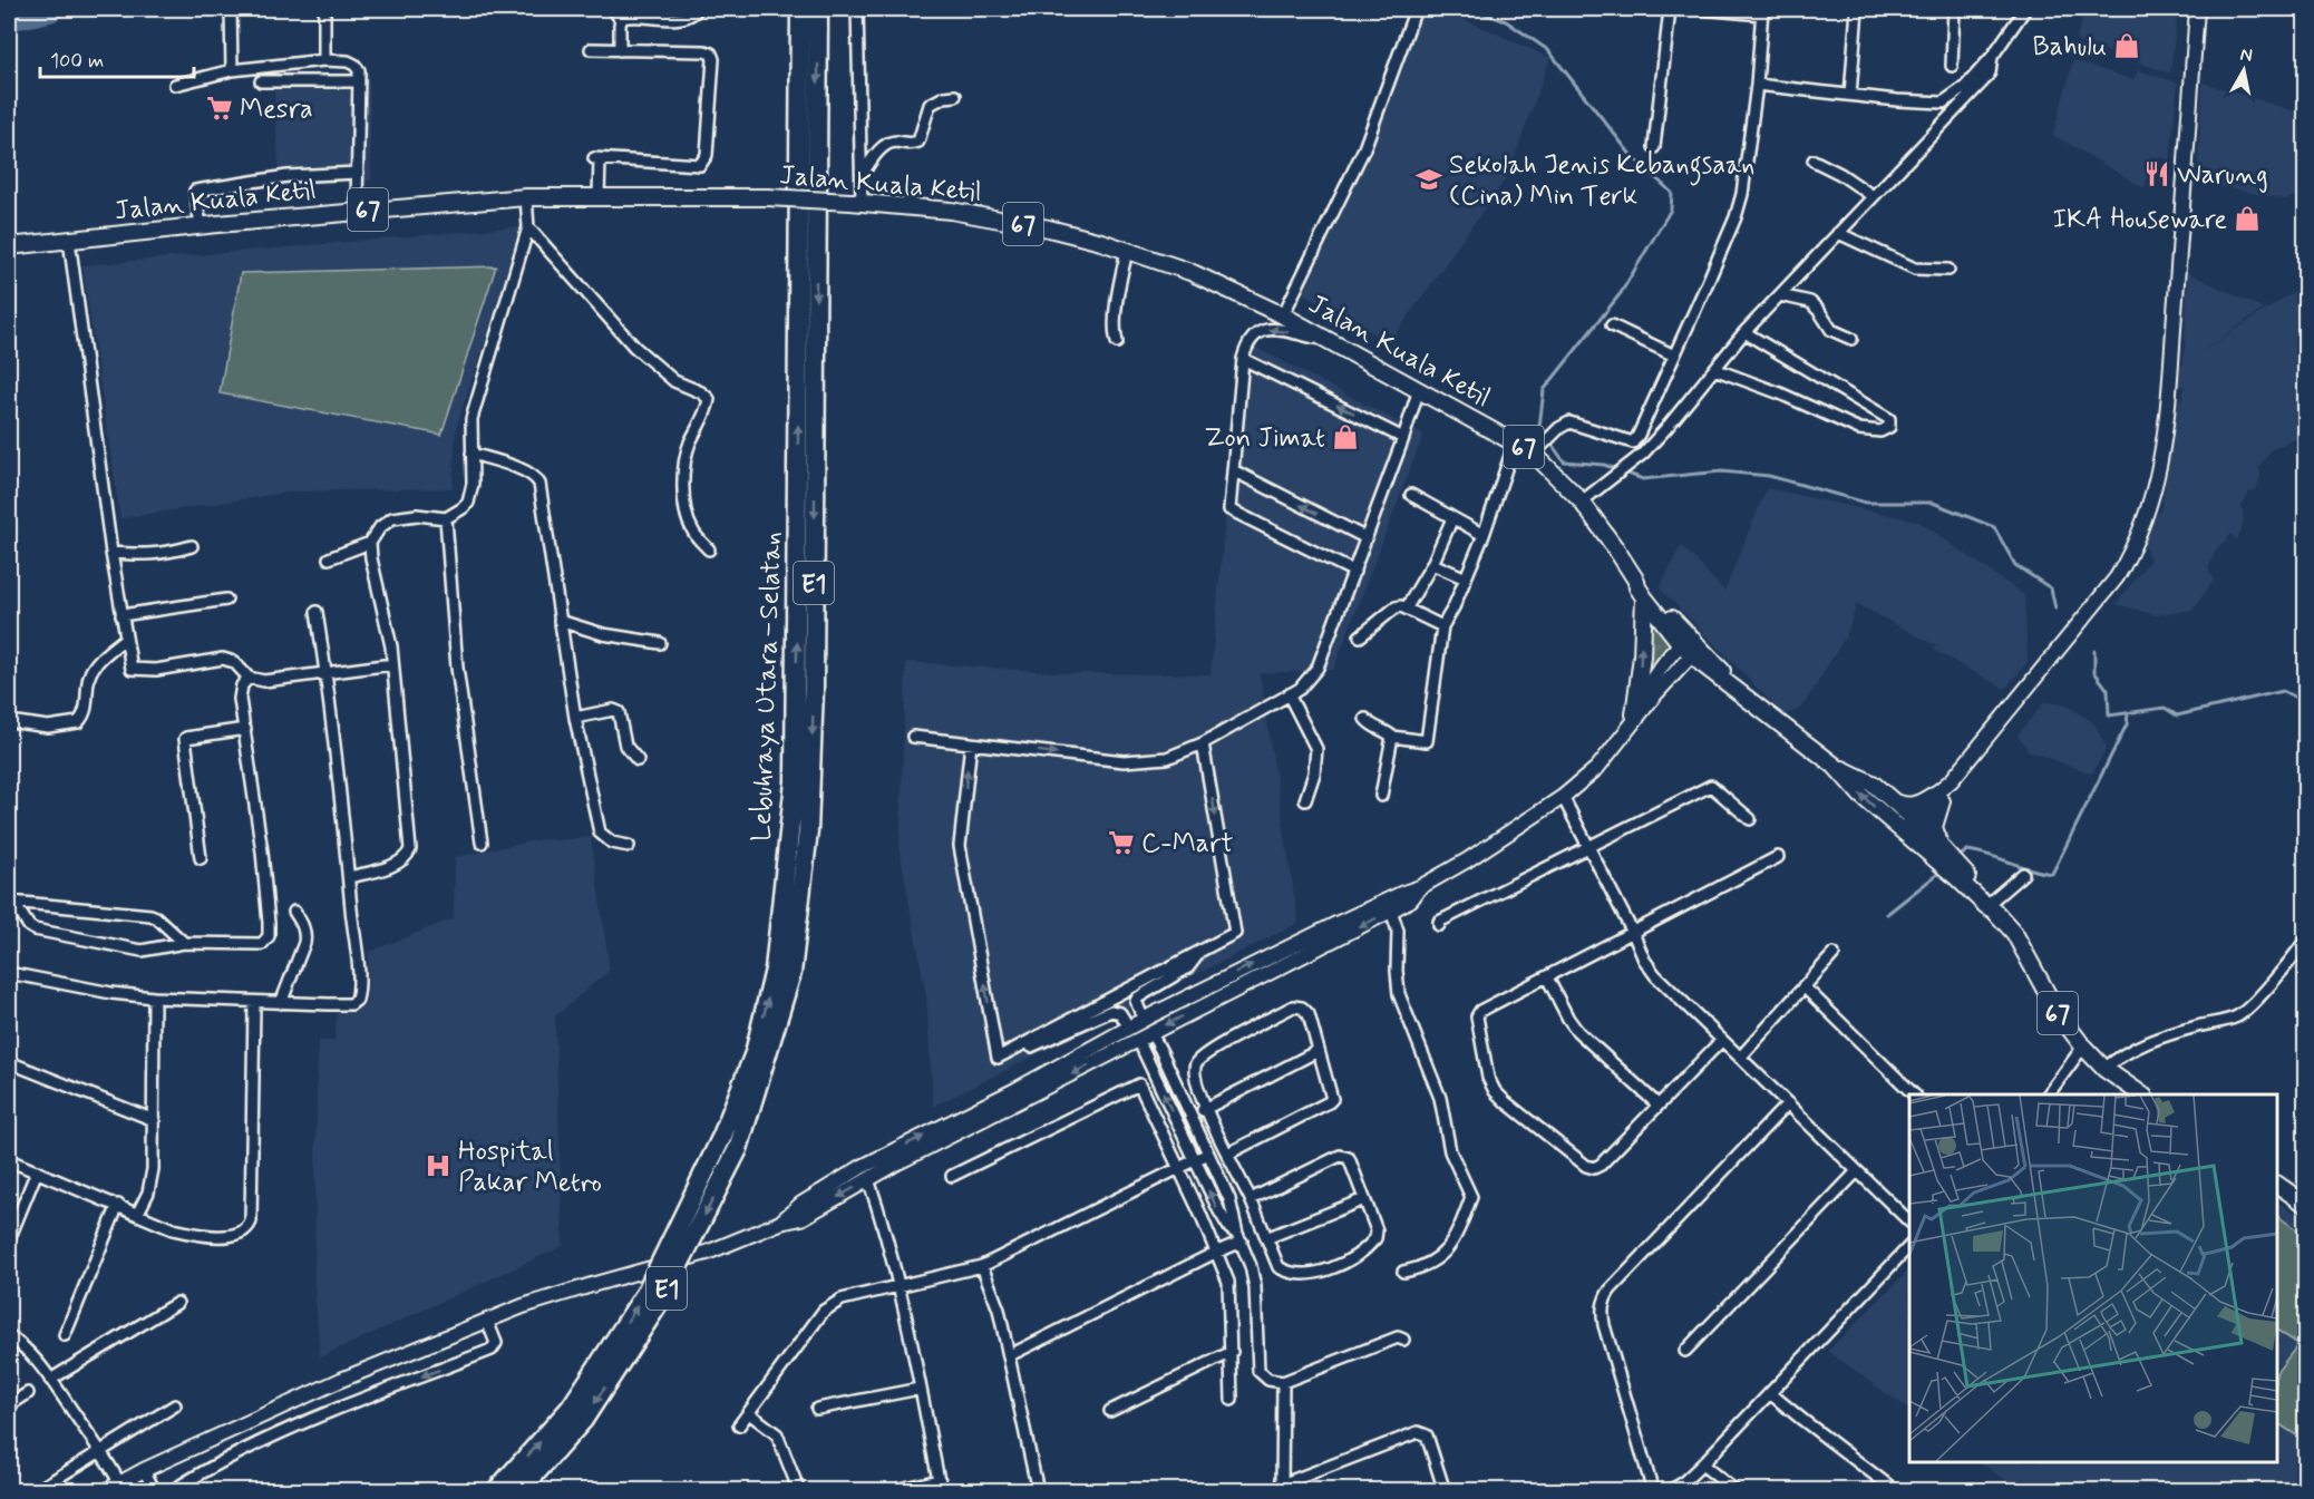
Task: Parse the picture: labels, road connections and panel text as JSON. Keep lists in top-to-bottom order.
{
  "streets": {
    "highway": ["E1", "Lebuhraya Utara–Selatan"],
    "main road": ["Jalan Kuala Ketil", "67"]
  },
  "places": {
    "shop": ["Bahulu", "IKA Houseware", "Zon Jimat"],
    "supermarket": ["Mesra", "C-Mart"],
    "restaurant": ["Warung"],
    "school or university": ["Sekolah Jenis Kebangsaan (Cina) Min Terk"],
    "hospital": ["Hospital Pakar Metro"]
  },
  "scale_bar": "100 m",
  "north": "top"
}
